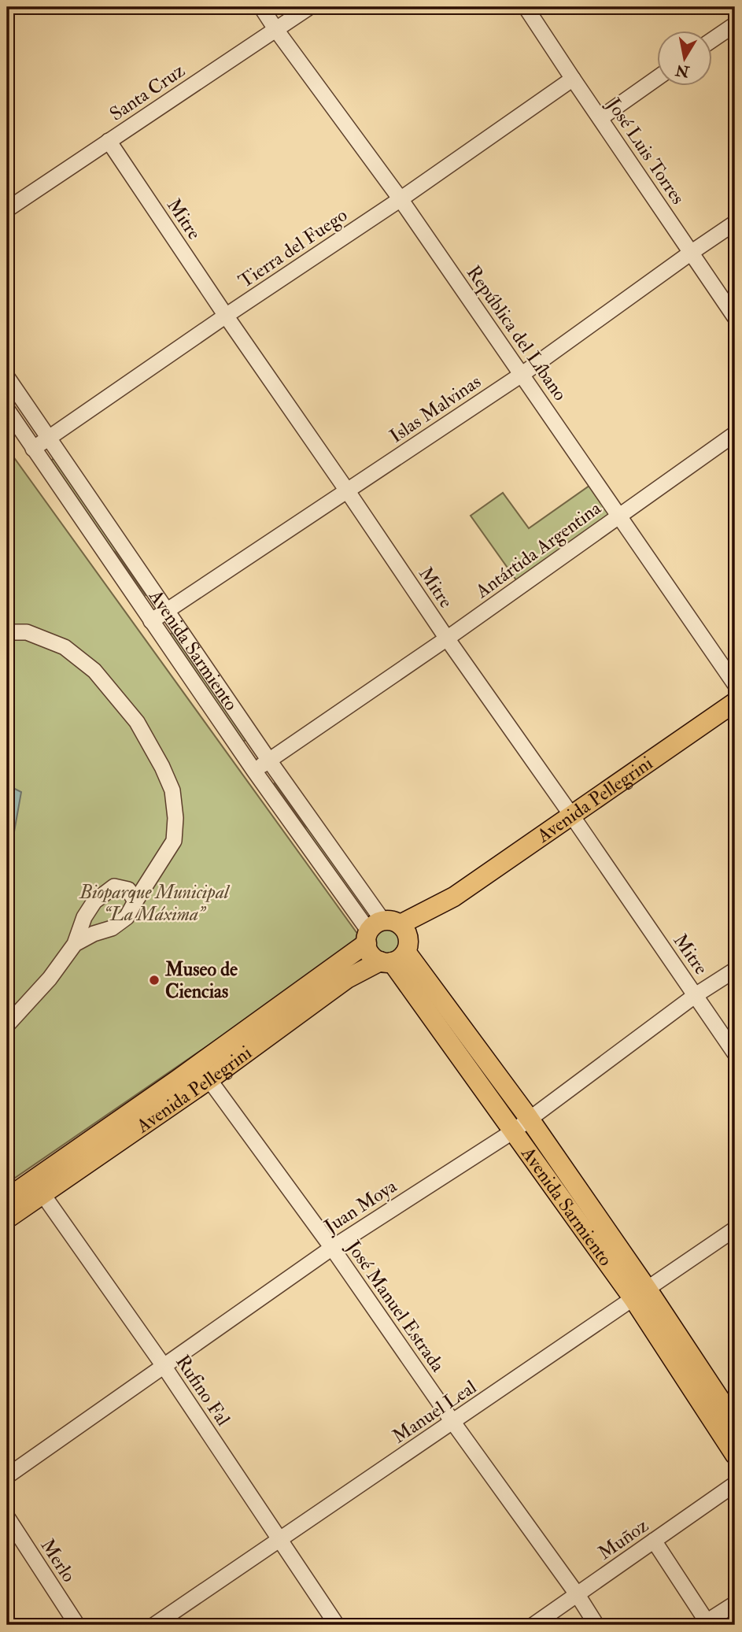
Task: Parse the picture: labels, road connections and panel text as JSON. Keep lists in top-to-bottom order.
{
  "streets": {
    "main road": ["Avenida Sarmiento", "Avenida Pellegrini"],
    "street": [
      "Santa Cruz",
      "José Luis Torres",
      "Mitre",
      "Tierra del Fuego",
      "República del Líbano",
      "Islas Malvinas",
      "Antártida Argentina",
      "Juan Moya",
      "José Manuel Estrada",
      "Rufino Fal",
      "Manuel Leal",
      "Muñoz",
      "Merlo"
    ]
  },
  "crossings": [
    ["Santa Cruz", "Mitre"],
    ["Santa Cruz", "República del Líbano"],
    ["José Luis Torres", "Tierra del Fuego"],
    ["José Luis Torres", "Islas Malvinas"],
    ["Mitre", "Tierra del Fuego"],
    ["Mitre", "Islas Malvinas"],
    ["Mitre", "Antártida Argentina"],
    ["Mitre", "Avenida Pellegrini"],
    ["Mitre", "Juan Moya"],
    ["Tierra del Fuego", "República del Líbano"],
    ["Tierra del Fuego", "Avenida Sarmiento"],
    ["República del Líbano", "Islas Malvinas"],
    ["República del Líbano", "Antártida Argentina"],
    ["Islas Malvinas", "Avenida Sarmiento"],
    ["Antártida Argentina", "Avenida Sarmiento"],
    ["Avenida Sarmiento", "Avenida Pellegrini"],
    ["Avenida Sarmiento", "Juan Moya"],
    ["Avenida Sarmiento", "Manuel Leal"],
    ["Avenida Pellegrini", "José Manuel Estrada"],
    ["Avenida Pellegrini", "Rufino Fal"],
    ["Juan Moya", "José Manuel Estrada"],
    ["Juan Moya", "Rufino Fal"],
    ["José Manuel Estrada", "Manuel Leal"],
    ["José Manuel Estrada", "Muñoz"],
    ["Rufino Fal", "Manuel Leal"]
  ],
  "parks": ["Bioparque Municipal “La Máxima”"],
  "places": ["Museo de Ciencias"],
  "north": "bottom"
}
